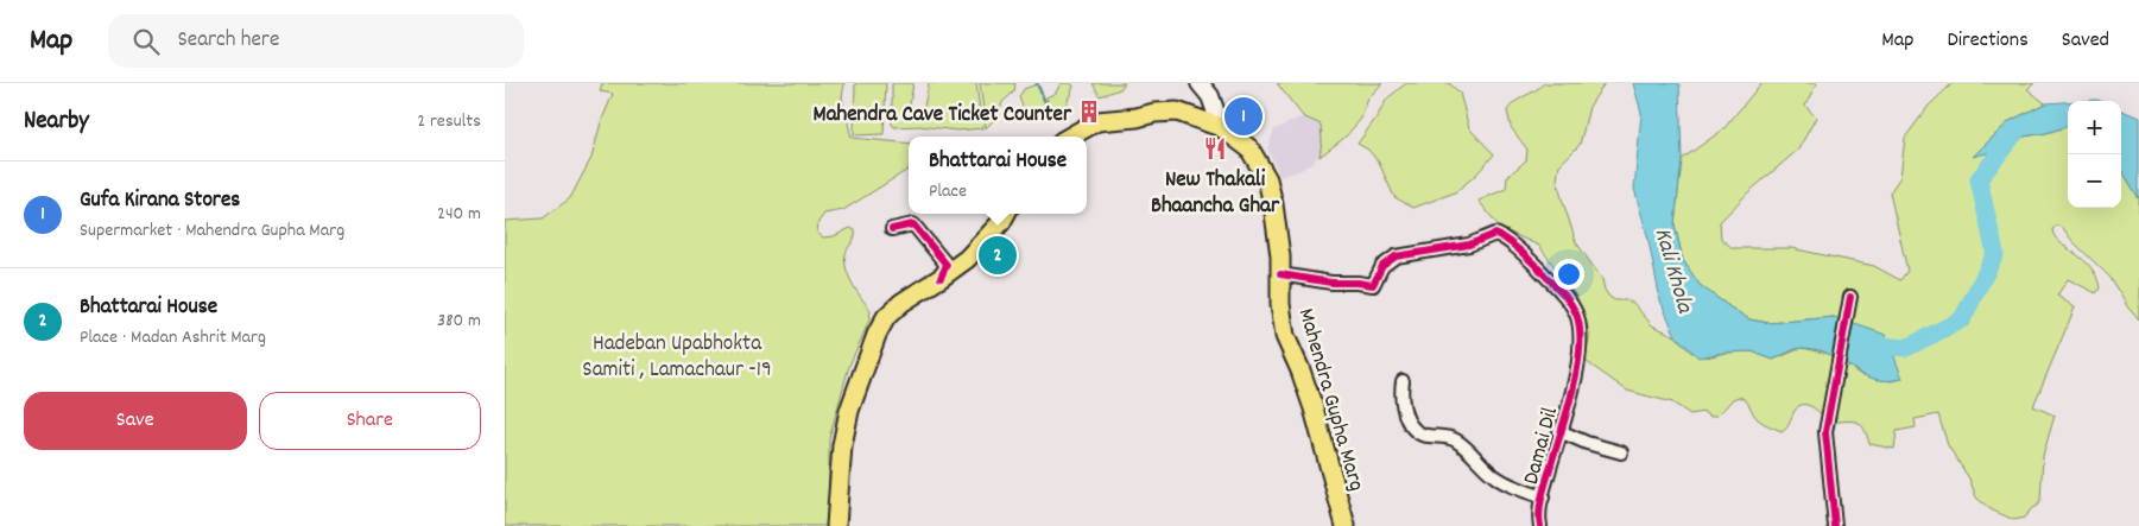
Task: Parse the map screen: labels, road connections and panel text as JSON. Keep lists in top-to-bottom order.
{
  "streets": {
    "main road": ["Mahendra Gupha Marg"],
    "street": ["Damai Dil"]
  },
  "crossings": [
    ["Mahendra Gupha Marg", "Damai Dil"]
  ],
  "water": ["Kali Khola"],
  "parks": ["Hadeban Upabhokta Samiti , Lamachaur -19"],
  "places": {
    "building": ["Mahendra Cave Ticket Counter"],
    "restaurant": ["New Thakali Bhaancha Ghar"]
  },
  "page": {
    "header": "Map",
    "search": "Search here",
    "nav": ["Map", "Directions", "Saved"],
    "heading": ["Nearby", "2 results"],
    "pins": ["1", "2"],
    "map_buttons": ["+", "−"],
    "popup": ["Bhattarai House", "Place"],
    "list": [
      {
        "mark": "1",
        "name": "Gufa Kirana Stores",
        "note": "Supermarket · Mahendra Gupha Marg",
        "value": "240 m"
      },
      {
        "mark": "2",
        "name": "Bhattarai House",
        "note": "Place · Madan Ashrit Marg",
        "value": "380 m"
      }
    ],
    "buttons": ["Save", "Share"]
  }
}
